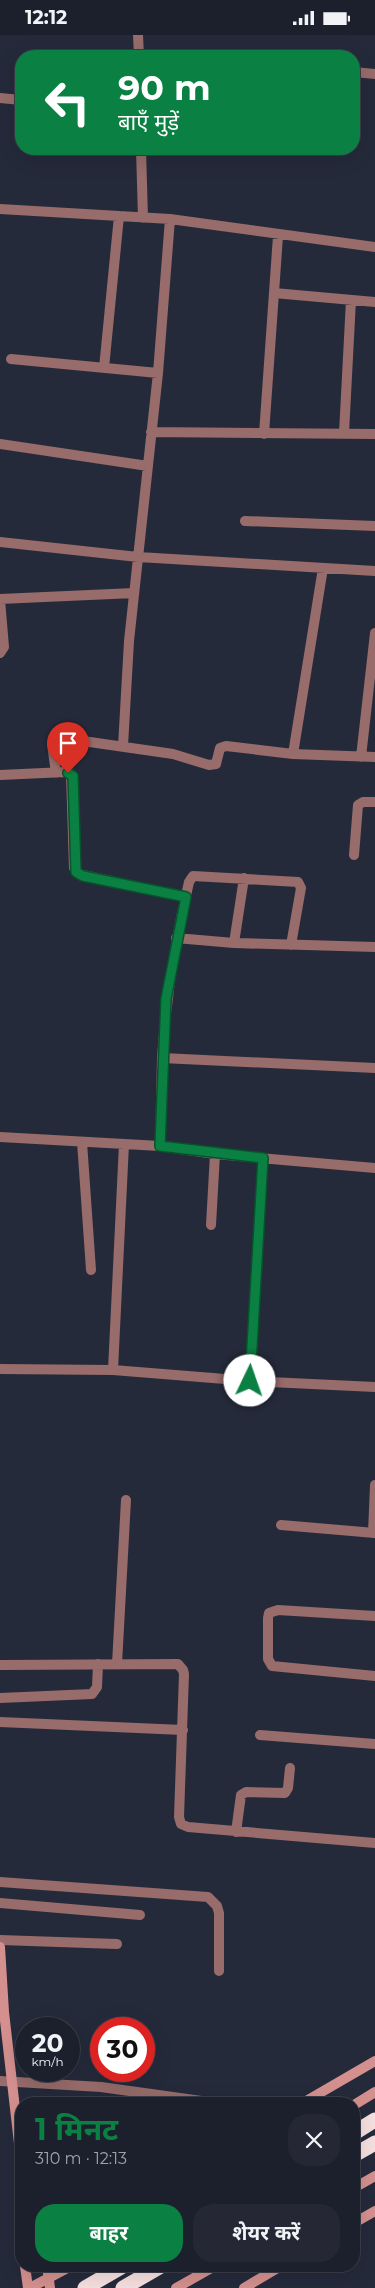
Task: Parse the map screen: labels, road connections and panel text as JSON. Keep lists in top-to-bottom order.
{
  "page": {
    "status": "12:12",
    "turn": ["90 m", "बाएँ मुड़ें"],
    "speed": "20 km/h",
    "limit": "30",
    "heading": ["1 मिनट", "310 m · 12:13"],
    "buttons": ["बाहर", "शेयर करें"]
  }
}
